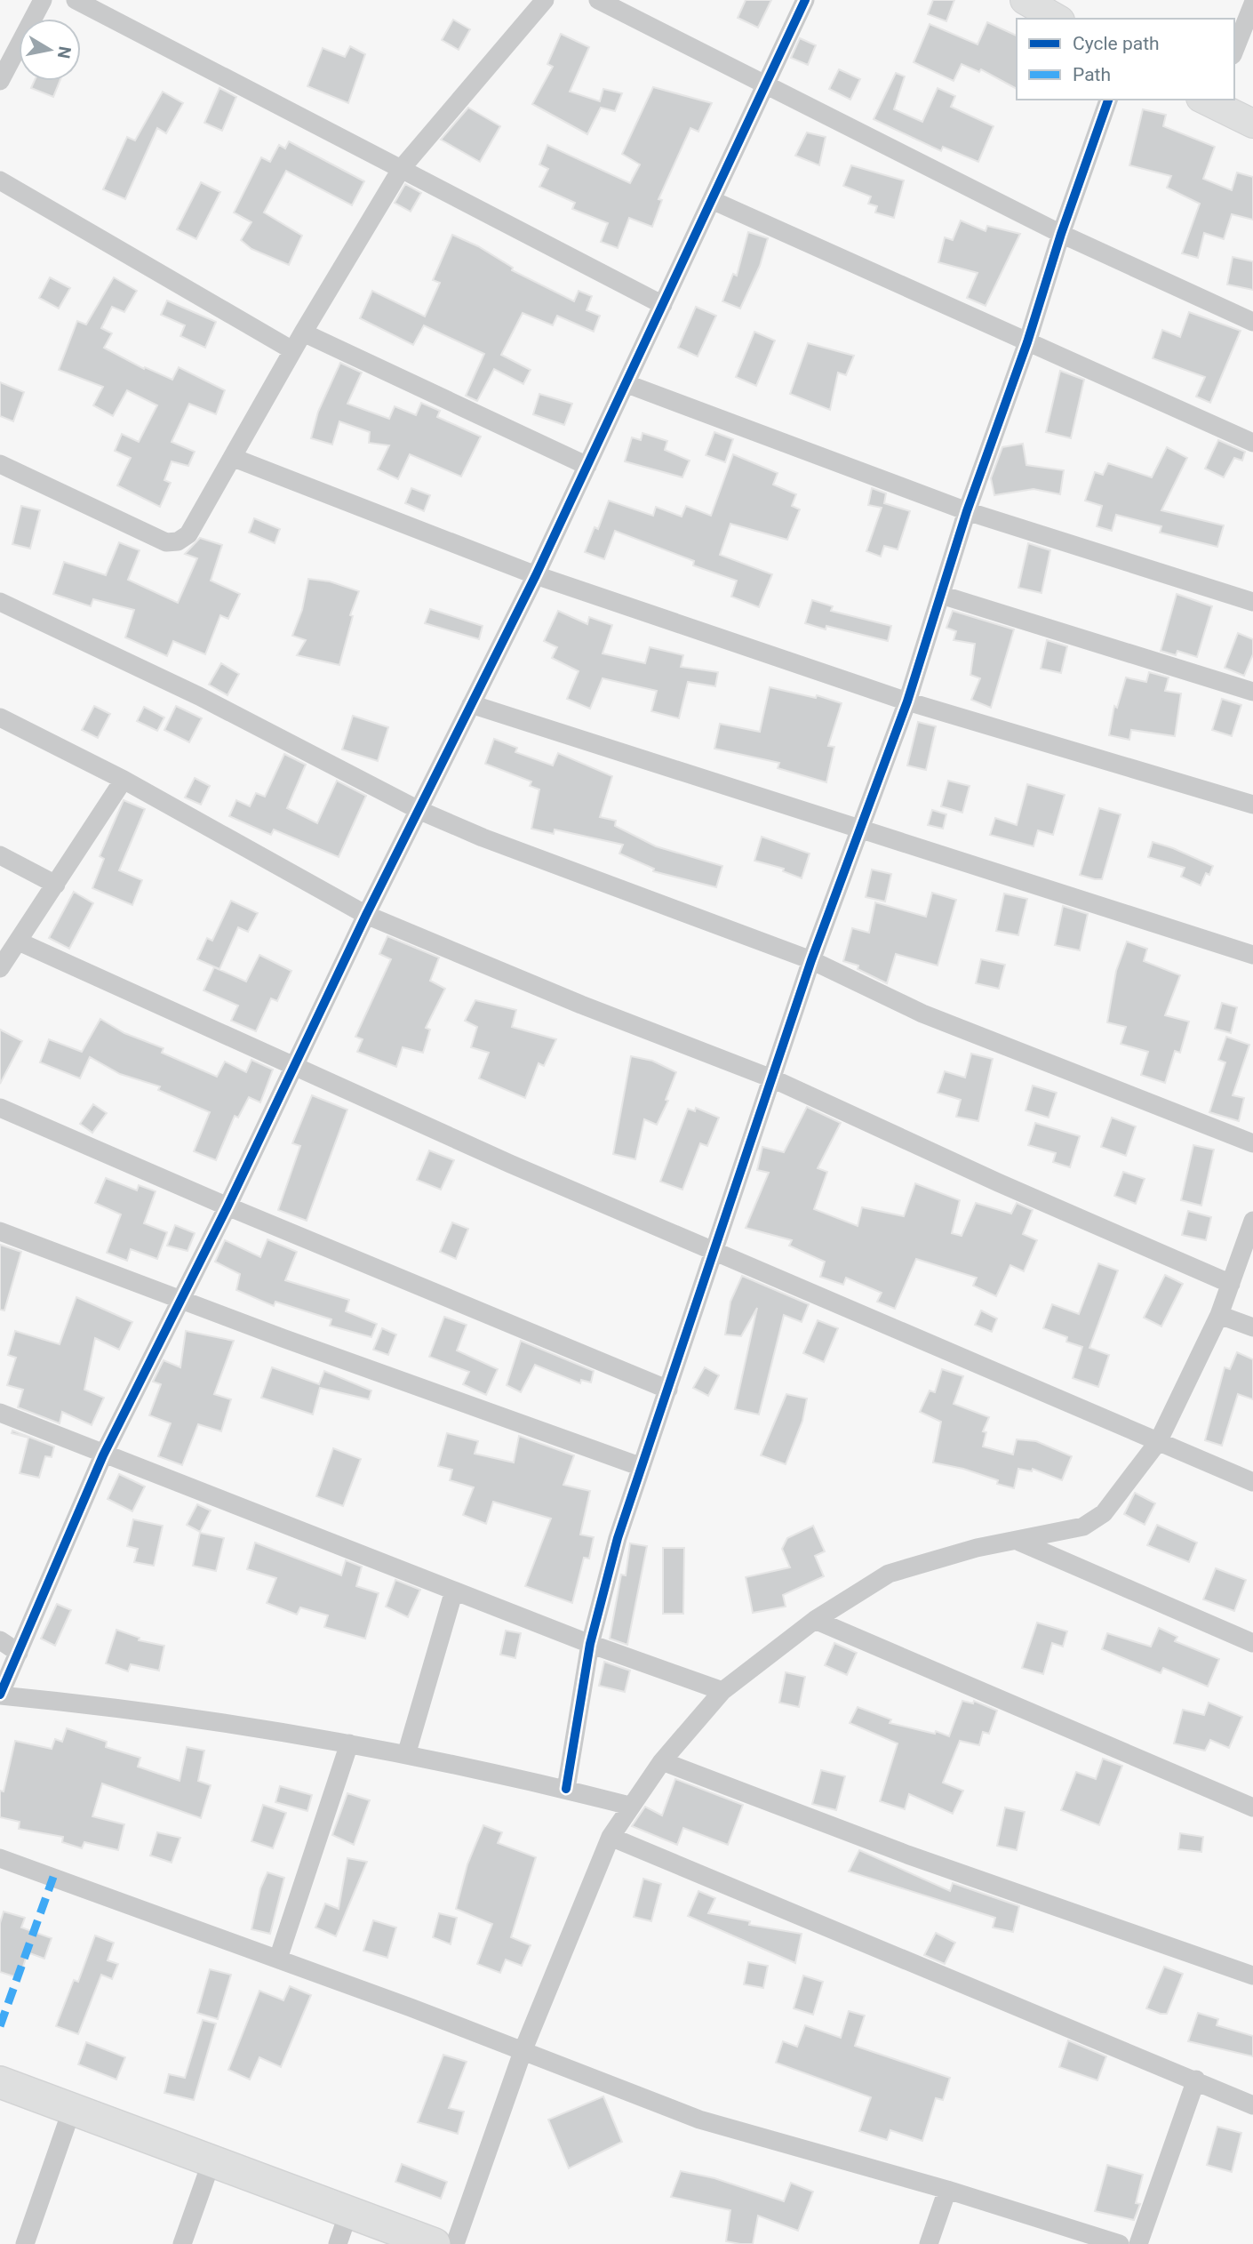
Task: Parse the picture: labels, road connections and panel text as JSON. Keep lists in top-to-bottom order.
{
  "legend": ["Cycle path", "Path"],
  "north": "right"
}
